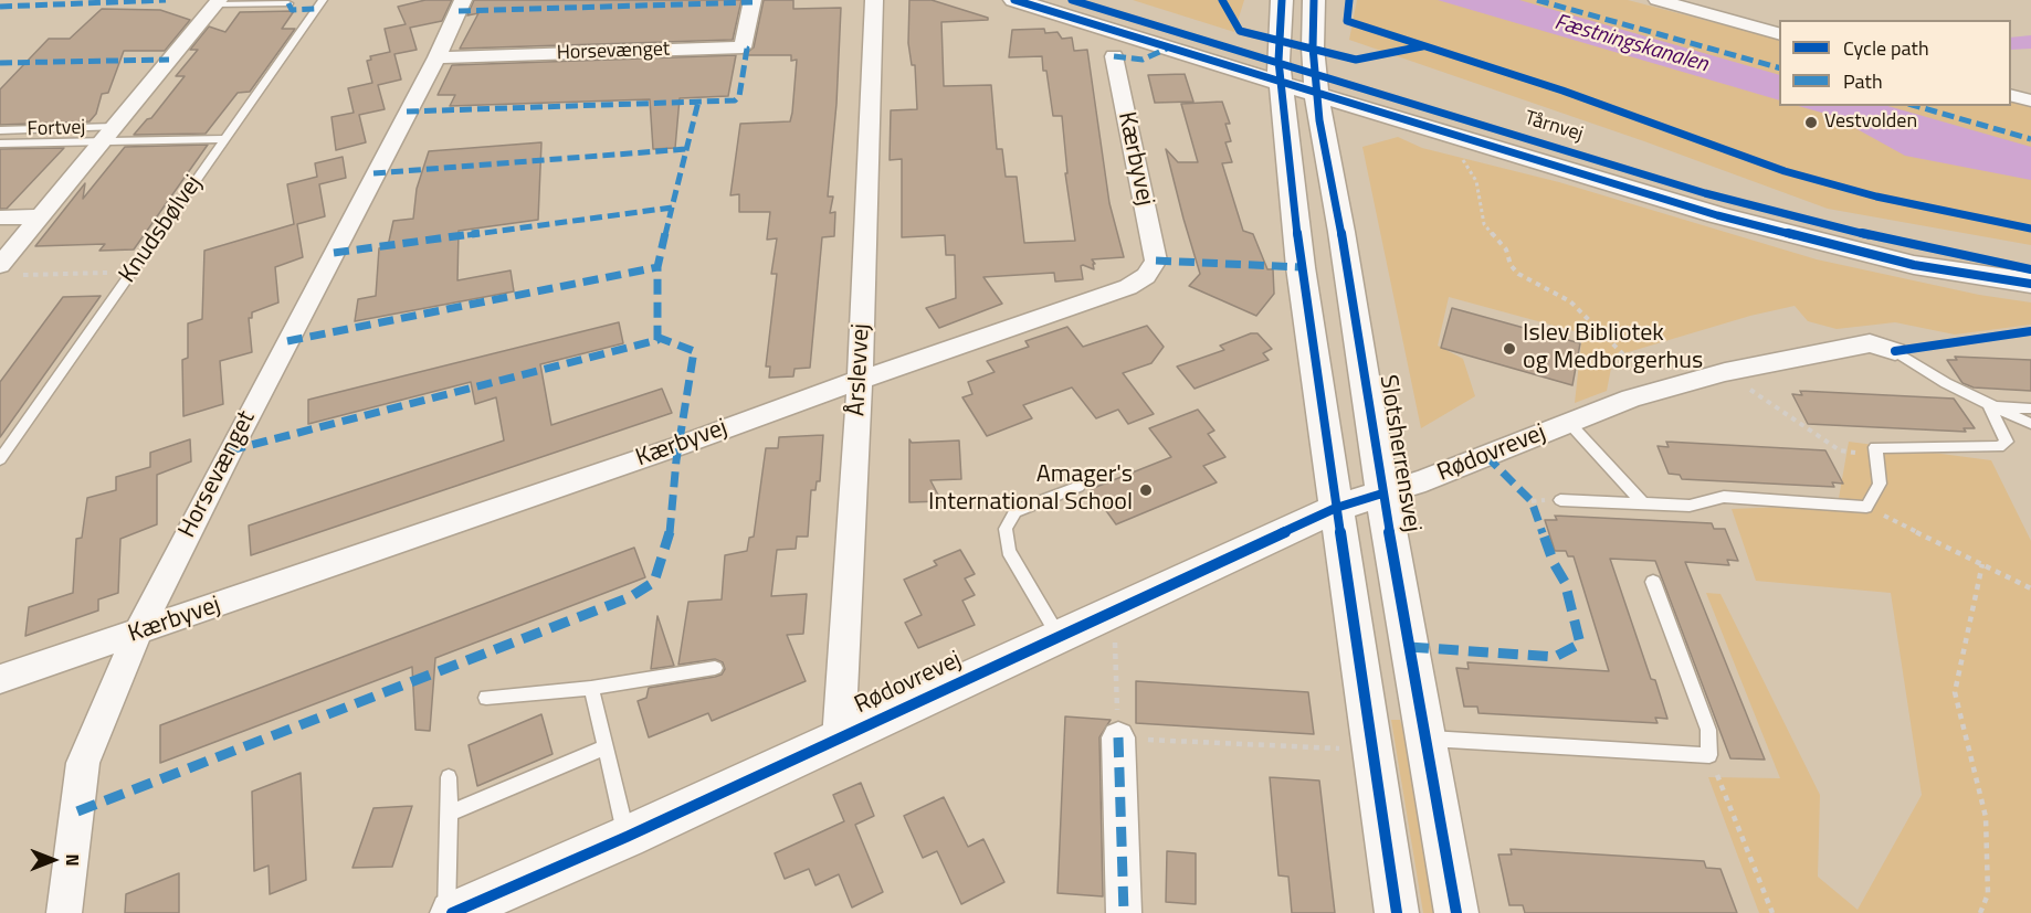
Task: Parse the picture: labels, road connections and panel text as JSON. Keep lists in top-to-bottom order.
{
  "streets": {
    "street": [
      "Horsevænget",
      "Tårnvej",
      "Kærbyvej",
      "Årslevvej",
      "Slotsherrensvej",
      "Rødovrevej"
    ],
    "lane": ["Fortvej", "Knudsbølvej"]
  },
  "crossings": [
    ["Horsevænget", "Kærbyvej"],
    ["Tårnvej", "Slotsherrensvej"],
    ["Kærbyvej", "Årslevvej"],
    ["Årslevvej", "Rødovrevej"],
    ["Slotsherrensvej", "Rødovrevej"]
  ],
  "water": ["Fæstningskanalen"],
  "places": ["Vestvolden", "Islev Bibliotek og Medborgerhus", "Amager's International School"],
  "legend": ["Cycle path", "Path"],
  "north": "right"
}
